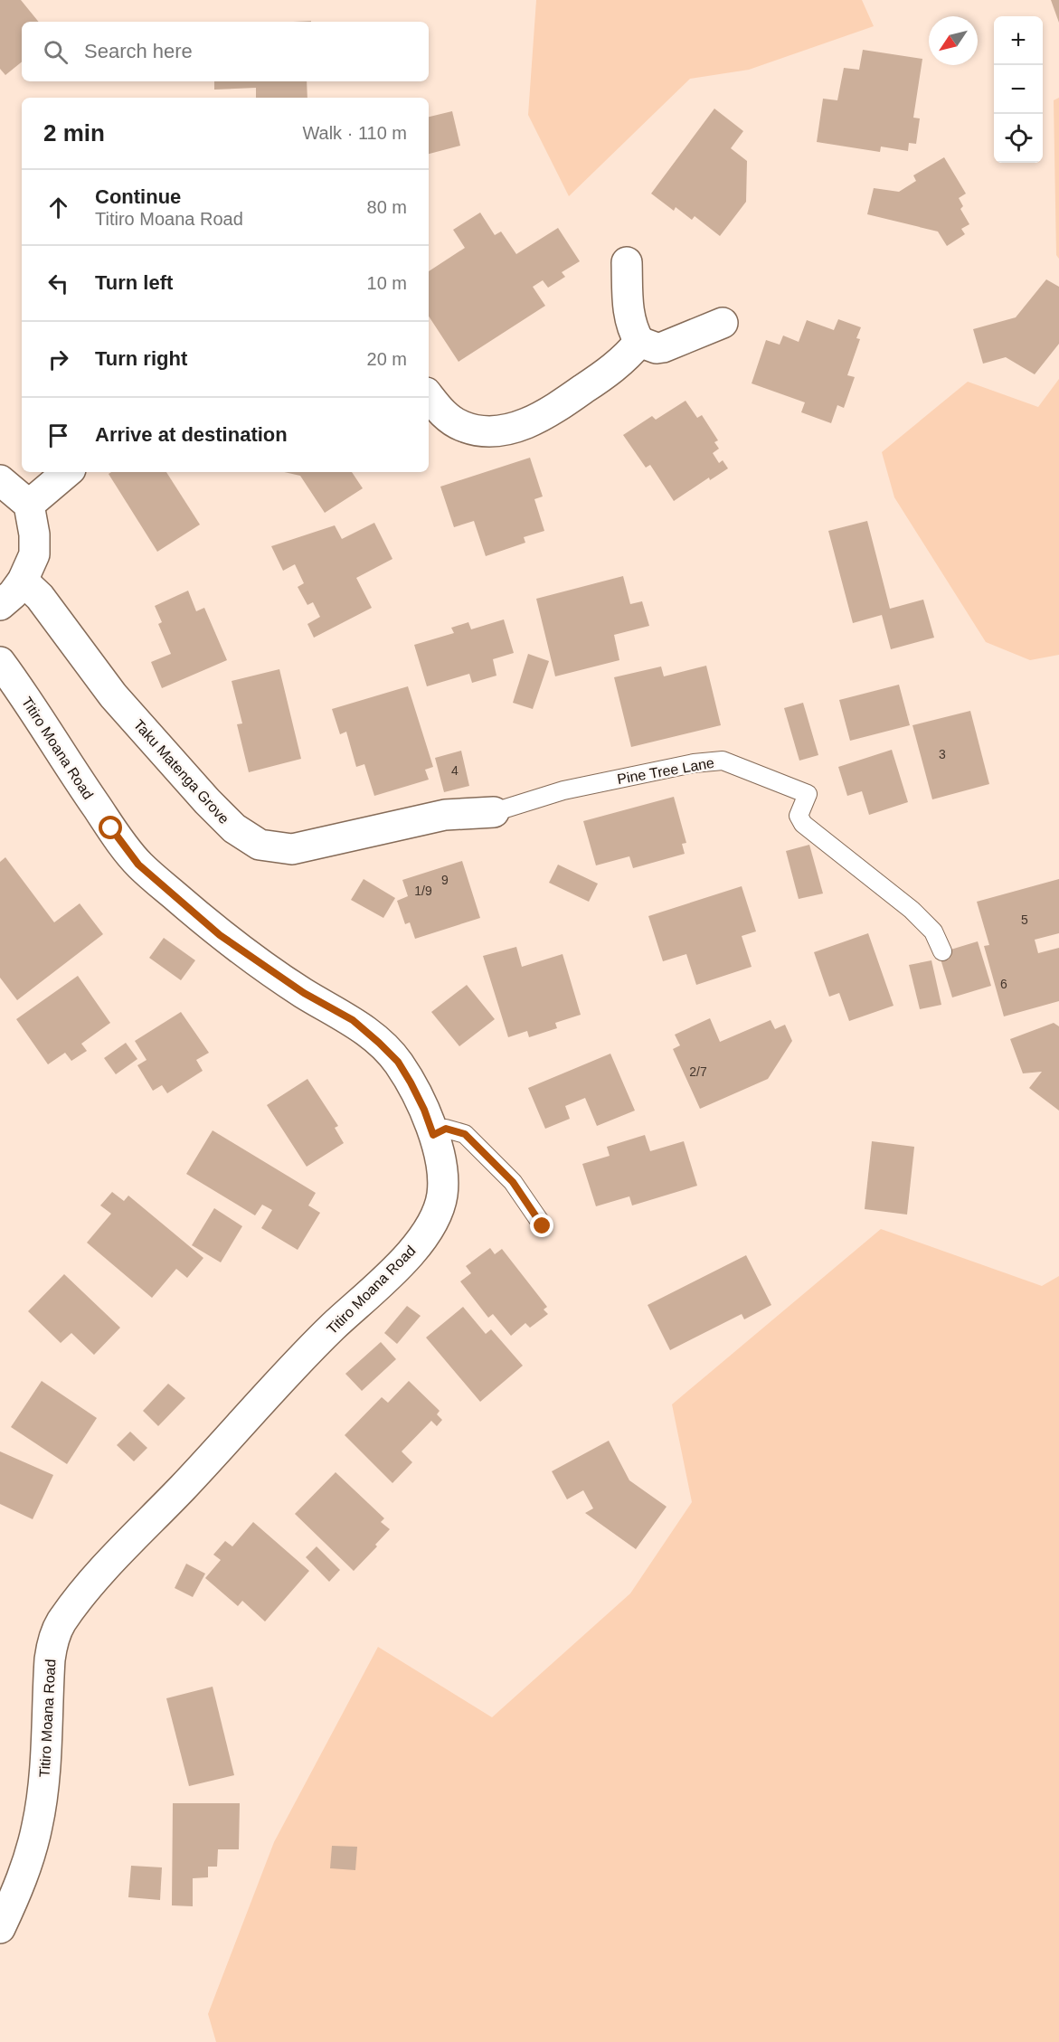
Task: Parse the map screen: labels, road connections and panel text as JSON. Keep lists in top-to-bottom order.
{
  "streets": {
    "street": ["Titiro Moana Road", "Taku Matenga Grove"],
    "lane": ["Pine Tree Lane"]
  },
  "crossings": [
    ["Pine Tree Lane", "Taku Matenga Grove"]
  ],
  "house_numbers": [
    "3",
    "4",
    "9",
    "1/9",
    "5",
    "6",
    "2/7"
  ],
  "north": "bottom left",
  "page": {
    "map_buttons": ["+", "−"],
    "search": "Search here",
    "heading": ["2 min", "Walk · 110 m"],
    "list": [
      ["Continue", "Titiro Moana Road", "80 m"],
      ["Turn left", "10 m"],
      ["Turn right", "20 m"],
      "Arrive at destination"
    ]
  }
}
